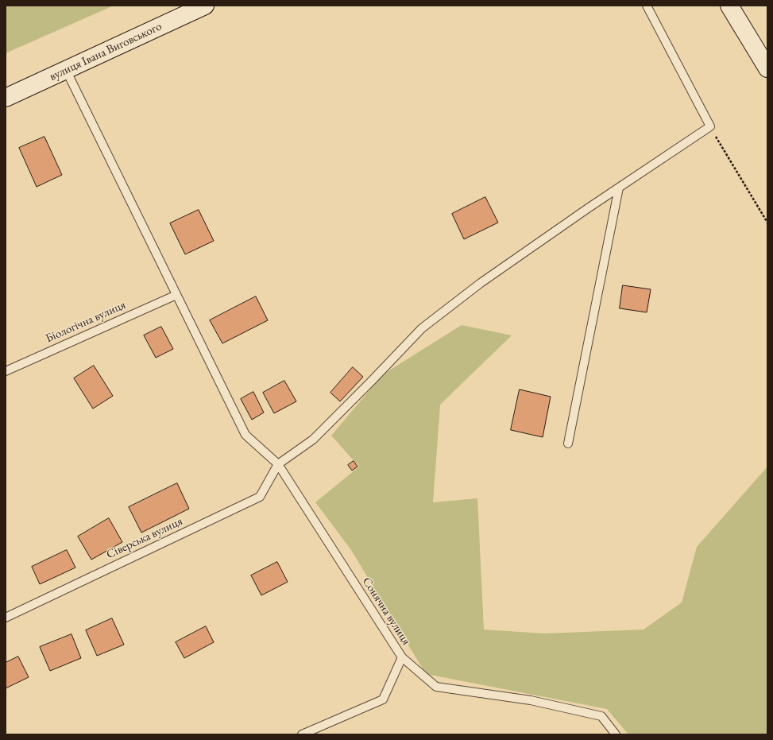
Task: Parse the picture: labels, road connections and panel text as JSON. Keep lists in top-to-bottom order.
{
  "streets": {
    "street": ["вулиця Івана Виговського"],
    "lane": ["Біологічна вулиця", "Сіверська вулиця", "Сонячна вулиця"]
  },
  "crossings": [
    ["вулиця Івана Виговського", "Сонячна вулиця"],
    ["Біологічна вулиця", "Сонячна вулиця"],
    ["Сіверська вулиця", "Сонячна вулиця"]
  ]
}
